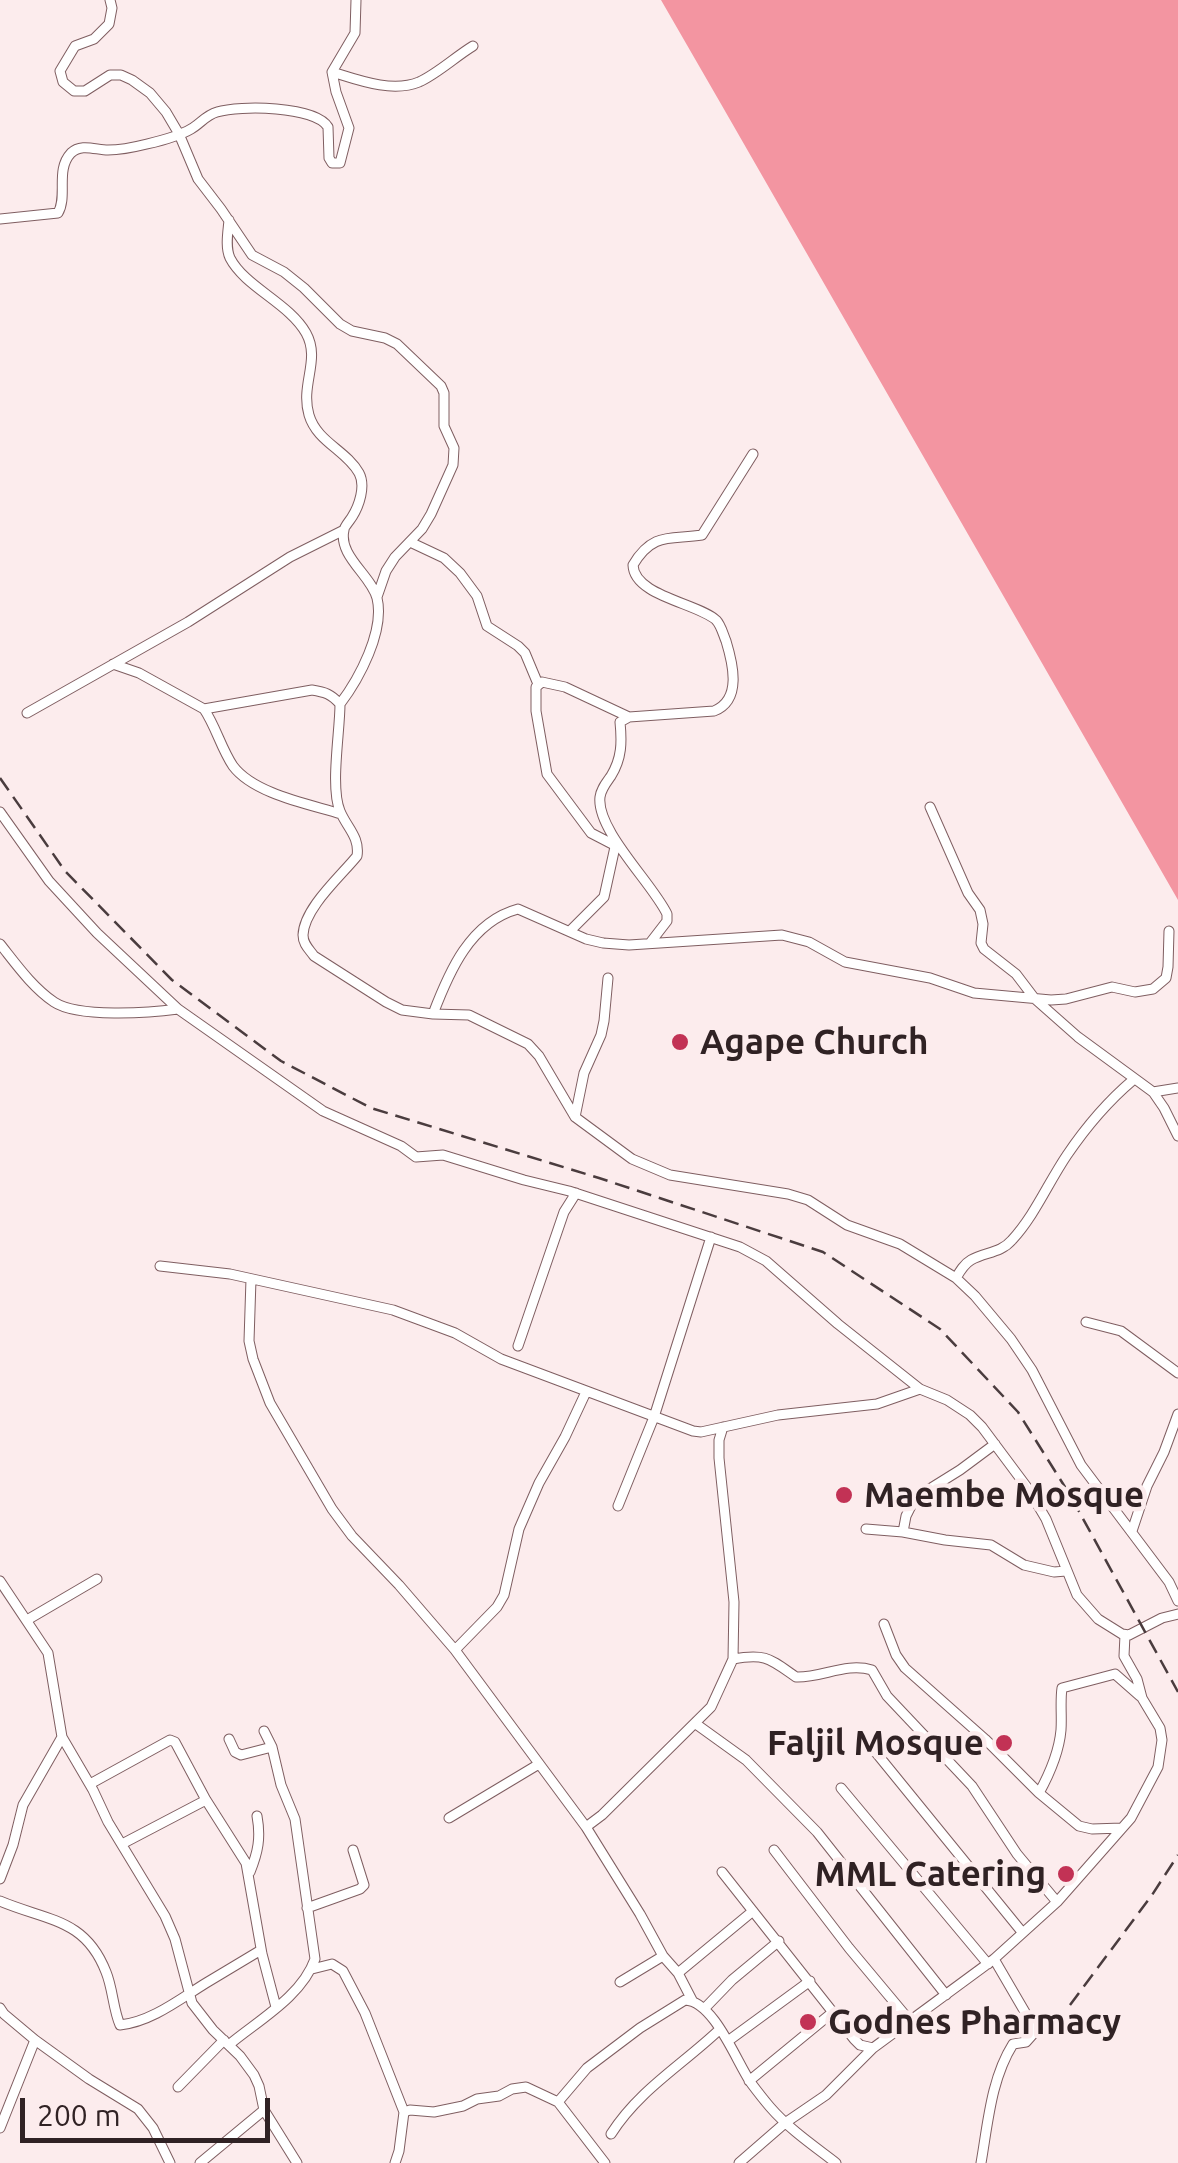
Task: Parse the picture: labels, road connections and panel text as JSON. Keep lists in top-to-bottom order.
{
  "places": [
    "Agape Church",
    "Maembe Mosque",
    "Faljil Mosque",
    "MML Catering",
    "Godnes Pharmacy"
  ],
  "scale_bar": "200 m"
}
